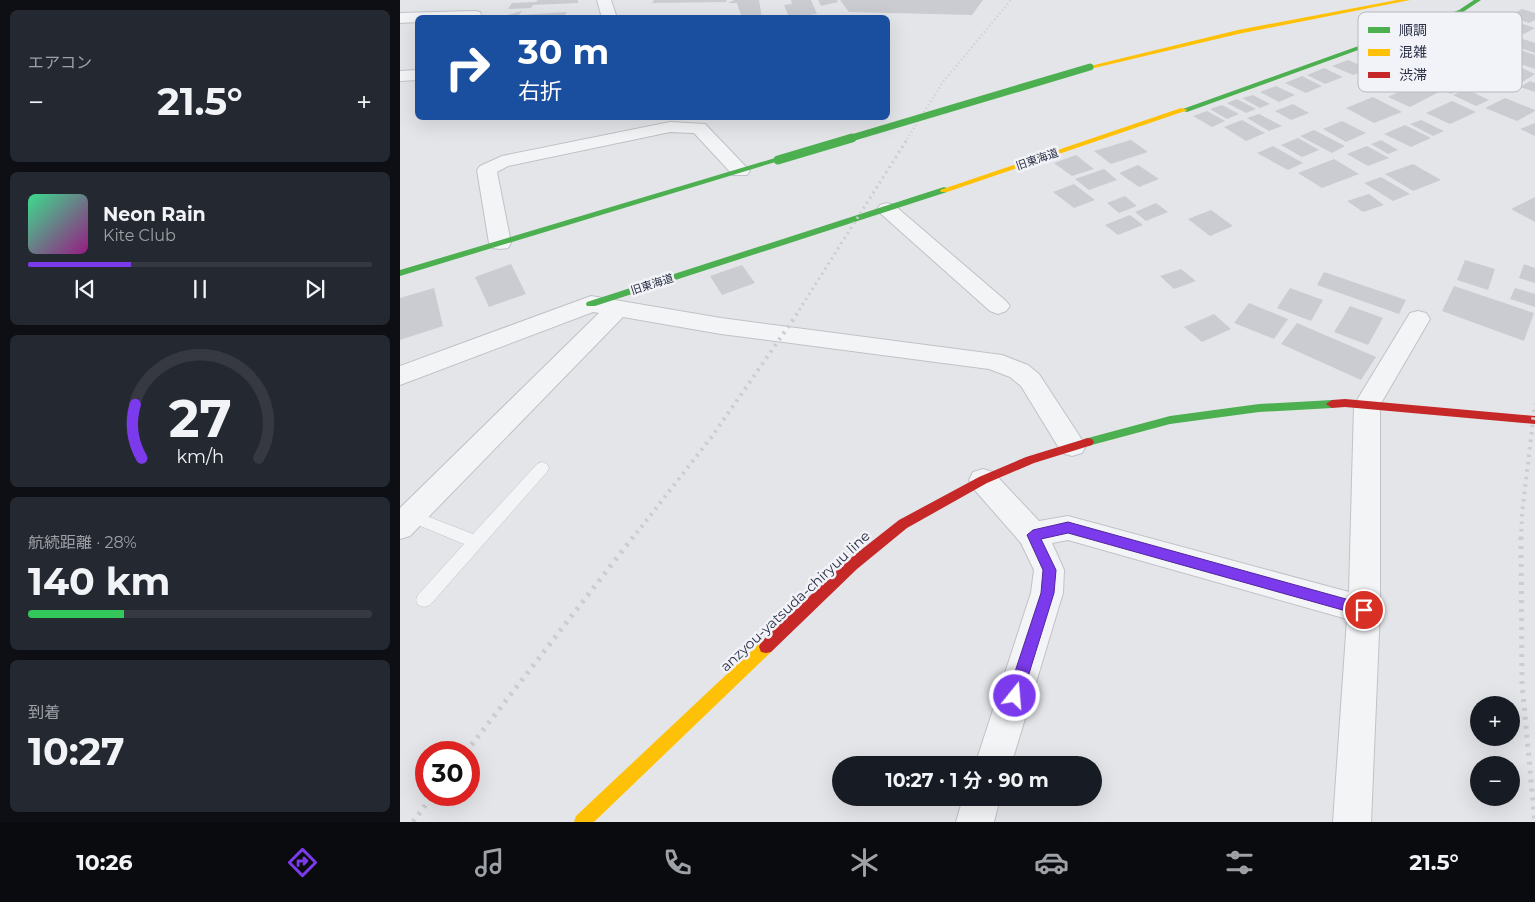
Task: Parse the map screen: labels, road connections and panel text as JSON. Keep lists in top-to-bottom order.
{
  "streets": {
    "street": ["旧東海道", "anzyou-yatsuda-chiryuu line"]
  },
  "legend": ["順調", "混雑", "渋滞"],
  "page": {
    "tile": [
      "エアコン",
      ["航続距離 · 28%", "140 km"],
      ["到着", "10:27"]
    ],
    "turn": ["30 m", "右折"],
    "heat": ["−", "21.5°", "+"],
    "song": ["Neon Rain", "Kite Club"],
    "map_buttons": ["+", "−"],
    "limit": "30",
    "trip": "10:27 · 1 分 · 90 m",
    "tabs": ["10:26", "21.5°"],
    "gauge": ["27", "km/h"]
  }
}
